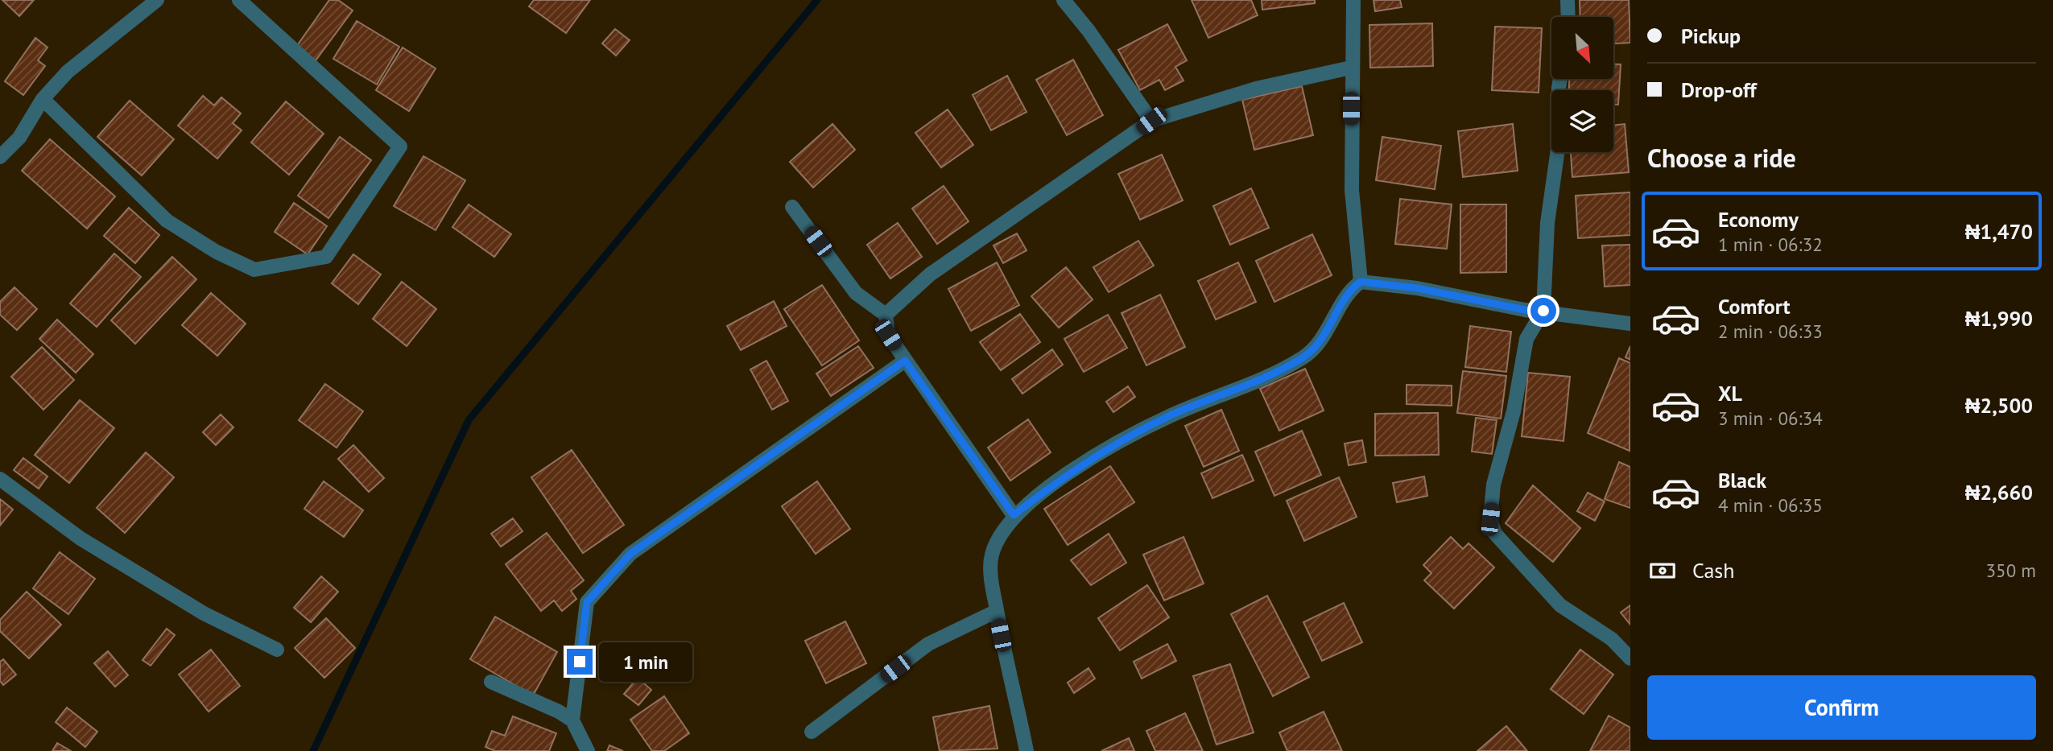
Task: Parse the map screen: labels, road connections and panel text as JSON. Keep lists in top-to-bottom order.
{
  "north": "bottom right",
  "page": {
    "banner": ["Pickup", "Drop-off"],
    "heading": "Choose a ride",
    "list": [
      {
        "name": "Economy",
        "note": "1 min · 06:32",
        "value": "₦1,470"
      },
      {
        "name": "Comfort",
        "note": "2 min · 06:33",
        "value": "₦1,990"
      },
      {
        "name": "XL",
        "note": "3 min · 06:34",
        "value": "₦2,500"
      },
      {
        "name": "Black",
        "note": "4 min · 06:35",
        "value": "₦2,660"
      }
    ],
    "pay": ["Cash", "350 m"],
    "bubble": "1 min",
    "buttons": "Confirm"
  }
}
